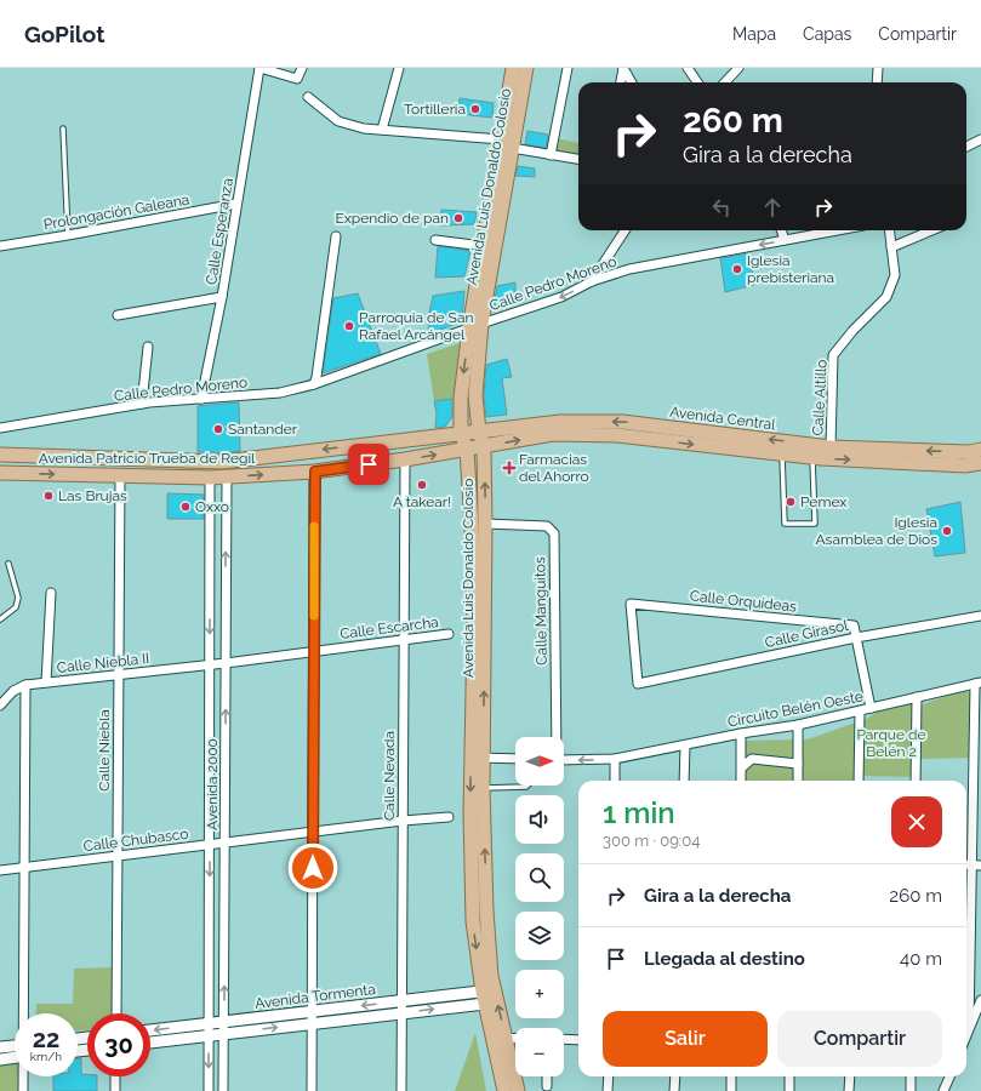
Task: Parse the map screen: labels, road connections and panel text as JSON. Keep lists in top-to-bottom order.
{
  "streets": {
    "main road": ["Avenida Luis Donaldo Colosio", "Avenida Central", "Avenida Patricio Trueba de Regil"],
    "street": [
      "Prolongación Galeana",
      "Calle Esperanza",
      "Calle Pedro Moreno",
      "Calle Altillo",
      "Calle Orquídeas",
      "Calle Manguitos",
      "Calle Escarcha",
      "Calle Girasol",
      "Calle Niebla II",
      "Circuito Belén Oeste",
      "Calle Niebla",
      "Calle Nevada",
      "Avenida 2000",
      "Calle Chubasco",
      "Avenida Tormenta"
    ]
  },
  "crossings": [
    ["Avenida Luis Donaldo Colosio", "Calle Pedro Moreno"],
    ["Avenida Luis Donaldo Colosio", "Avenida Central"],
    ["Avenida Luis Donaldo Colosio", "Calle Manguitos"],
    ["Avenida Luis Donaldo Colosio", "Avenida Tormenta"],
    ["Prolongación Galeana", "Calle Esperanza"],
    ["Calle Esperanza", "Calle Pedro Moreno"],
    ["Calle Altillo", "Avenida Central"],
    ["Avenida Central", "Avenida Patricio Trueba de Regil"],
    ["Avenida Patricio Trueba de Regil", "Calle Niebla"],
    ["Avenida Patricio Trueba de Regil", "Calle Nevada"],
    ["Avenida Patricio Trueba de Regil", "Avenida 2000"],
    ["Calle Orquídeas", "Calle Girasol"],
    ["Calle Escarcha", "Calle Niebla II"],
    ["Calle Escarcha", "Calle Nevada"],
    ["Calle Escarcha", "Avenida 2000"],
    ["Calle Niebla II", "Calle Niebla"],
    ["Calle Niebla II", "Avenida 2000"],
    ["Calle Niebla", "Calle Chubasco"],
    ["Calle Nevada", "Calle Chubasco"],
    ["Calle Nevada", "Avenida Tormenta"],
    ["Avenida 2000", "Calle Chubasco"],
    ["Avenida 2000", "Avenida Tormenta"]
  ],
  "one_way": ["Calle Pedro Moreno"],
  "parks": ["Parque de Belén 2"],
  "places": {
    "other": [
      "Tortilleria",
      "Expendio de pan",
      "Iglesia prebisteriana",
      "Parroquia de San Rafael Arcángel",
      "Santander",
      "A takear!",
      "Las Brujas",
      "Pemex",
      "Oxxo",
      "Iglesia Asamblea de Dios"
    ],
    "health": ["Farmacias del Ahorro"]
  },
  "north": "right",
  "page": {
    "header": "GoPilot",
    "nav": ["Mapa", "Capas", "Compartir"],
    "turn": ["260 m", "Gira a la derecha"],
    "map_buttons": ["+", "−"],
    "heading": ["1 min", "300 m · 09:04"],
    "list": [
      {
        "name": "Gira a la derecha",
        "value": "260 m"
      },
      {
        "name": "Llegada al destino",
        "value": "40 m"
      }
    ],
    "buttons": ["Salir", "Compartir"],
    "speed": "22 km/h",
    "limit": "30"
  }
}
